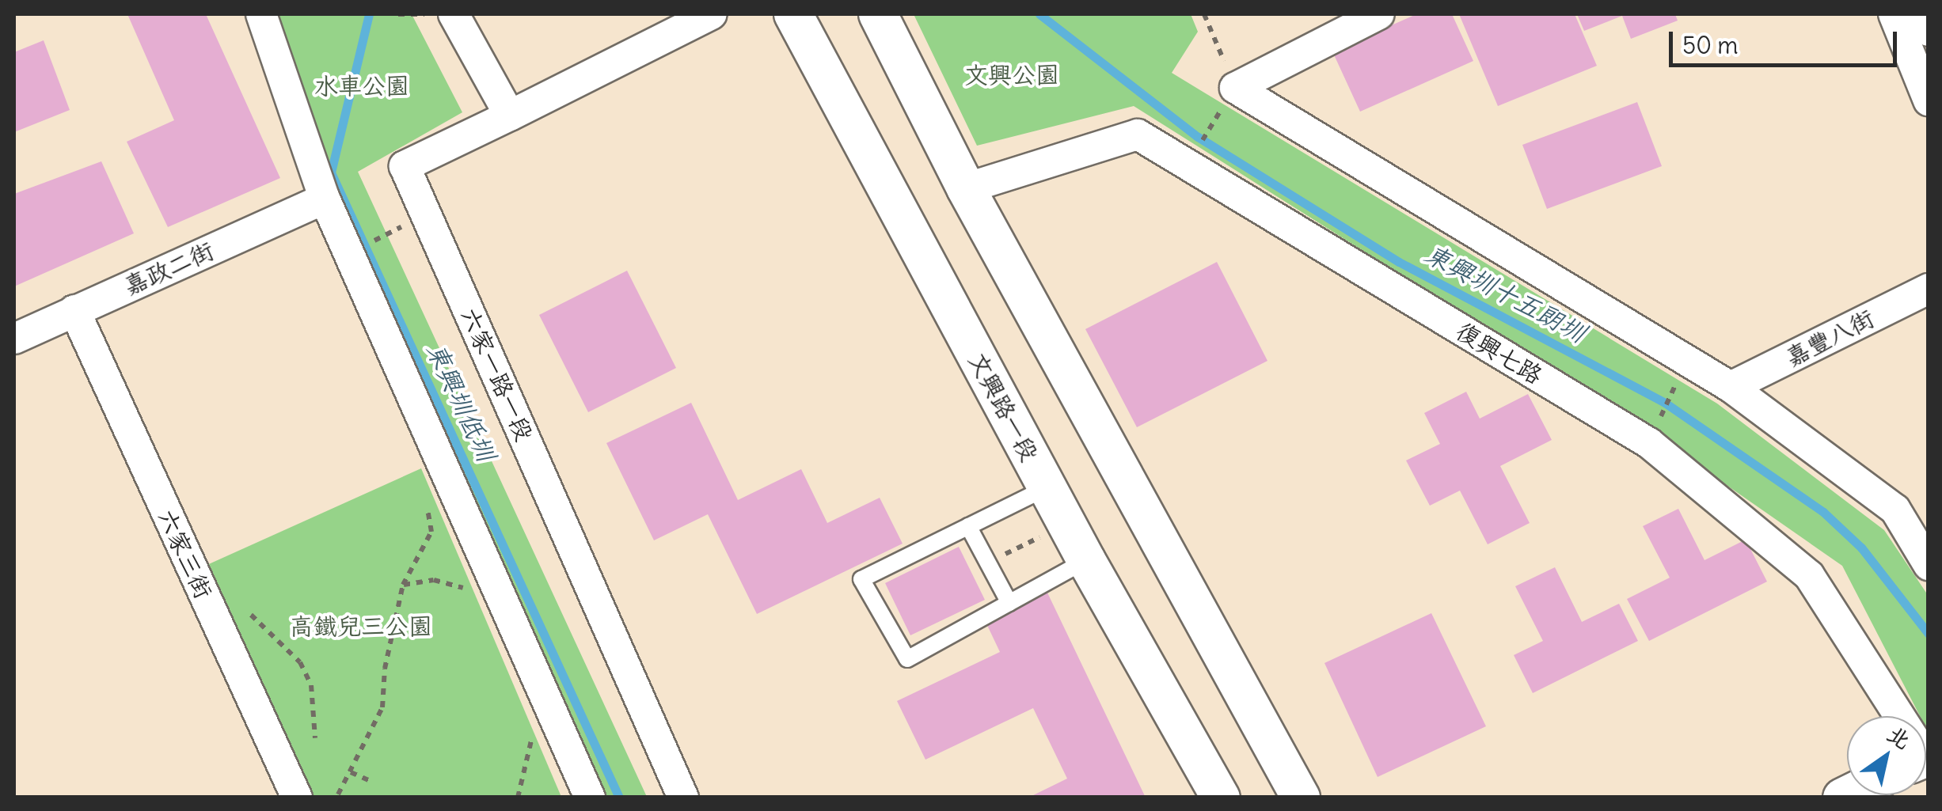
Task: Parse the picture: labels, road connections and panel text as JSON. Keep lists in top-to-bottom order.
{
  "streets": {
    "street": [
      "嘉政二街",
      "嘉豐八街",
      "復興七路",
      "六家一路一段",
      "文興路一段",
      "六家三街"
    ]
  },
  "crossings": [
    ["嘉政二街", "六家三街"]
  ],
  "water": ["東興圳十五朗圳", "東興圳低圳"],
  "parks": ["文興公園", "水車公園", "高鐵兒三公園"],
  "scale_bar": "50 m",
  "north": "top right"
}
